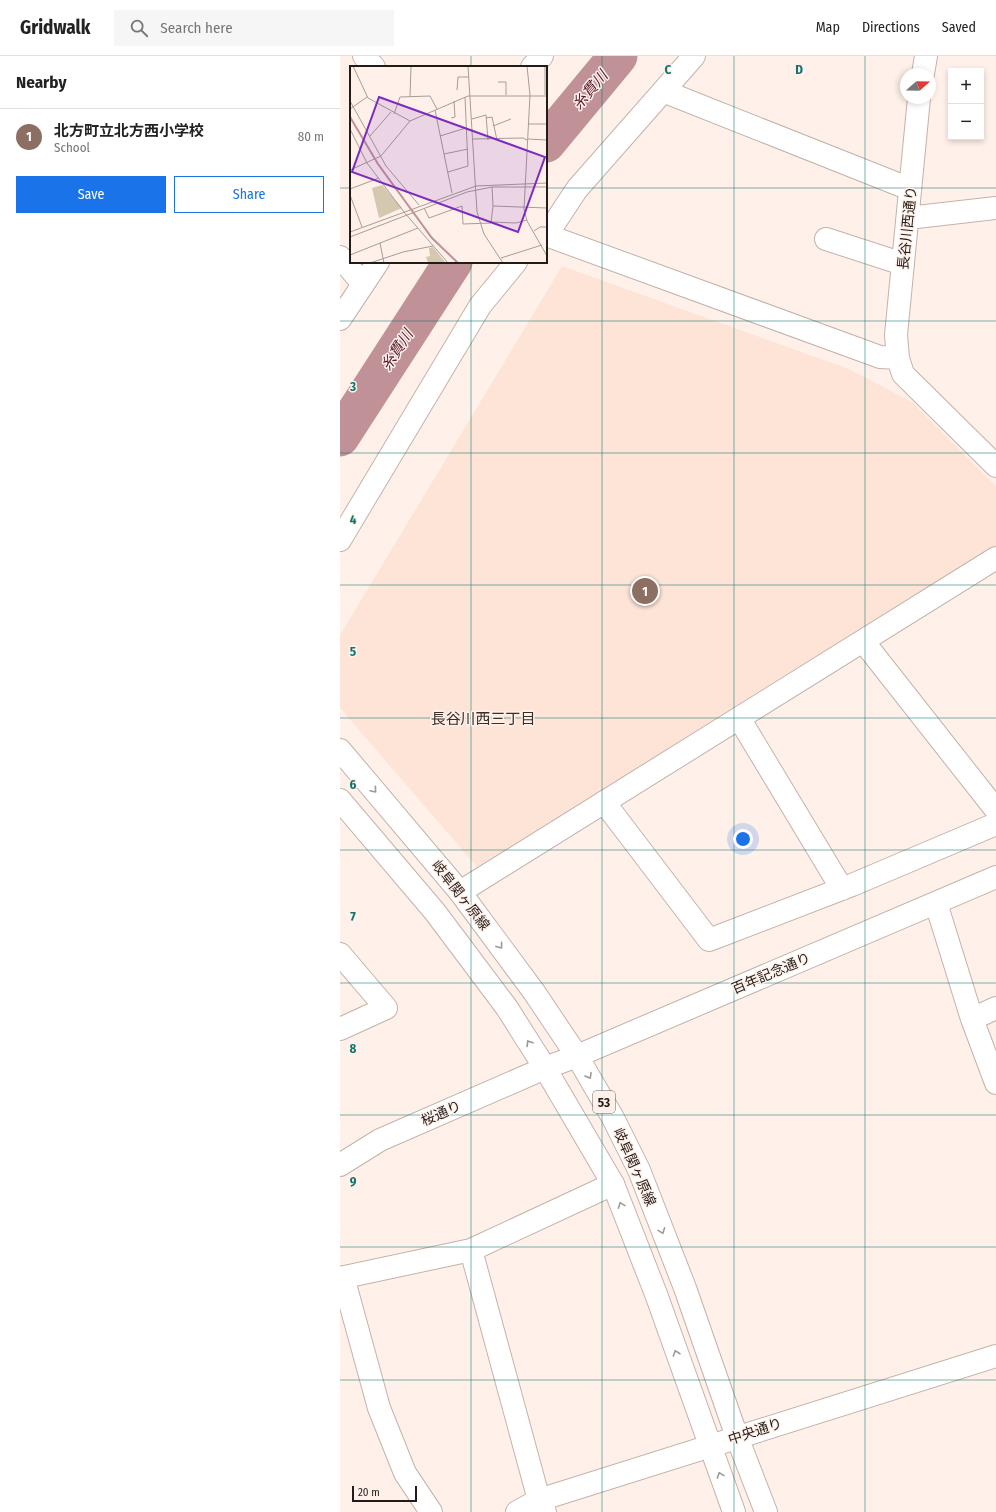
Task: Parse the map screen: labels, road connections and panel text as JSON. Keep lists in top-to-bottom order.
{
  "streets": {
    "street": [
      "長谷川西通り",
      "岐阜関ヶ原線",
      "百年記念通り",
      "53",
      "桜通り",
      "中央通り"
    ]
  },
  "crossings": [
    ["岐阜関ヶ原線", "百年記念通り"],
    ["岐阜関ヶ原線", "桜通り"],
    ["岐阜関ヶ原線", "中央通り"],
    ["百年記念通り", "桜通り"]
  ],
  "districts": ["長谷川西三丁目"],
  "water": ["糸貫川"],
  "scale_bar": "20 m",
  "north": "right",
  "page": {
    "header": "Gridwalk",
    "search": "Search here",
    "nav": ["Map", "Directions", "Saved"],
    "heading": "Nearby",
    "map_buttons": ["+", "−"],
    "list": [
      {
        "mark": "1",
        "name": "北方町立北方西小学校",
        "note": "School",
        "value": "80 m"
      }
    ],
    "buttons": ["Save", "Share"],
    "pins": "1",
    "scale": "20 m"
  },
  "grid": {
    "columns": ["C", "D"],
    "rows": [
      "3",
      "4",
      "5",
      "6",
      "7",
      "8",
      "9"
    ]
  }
}
